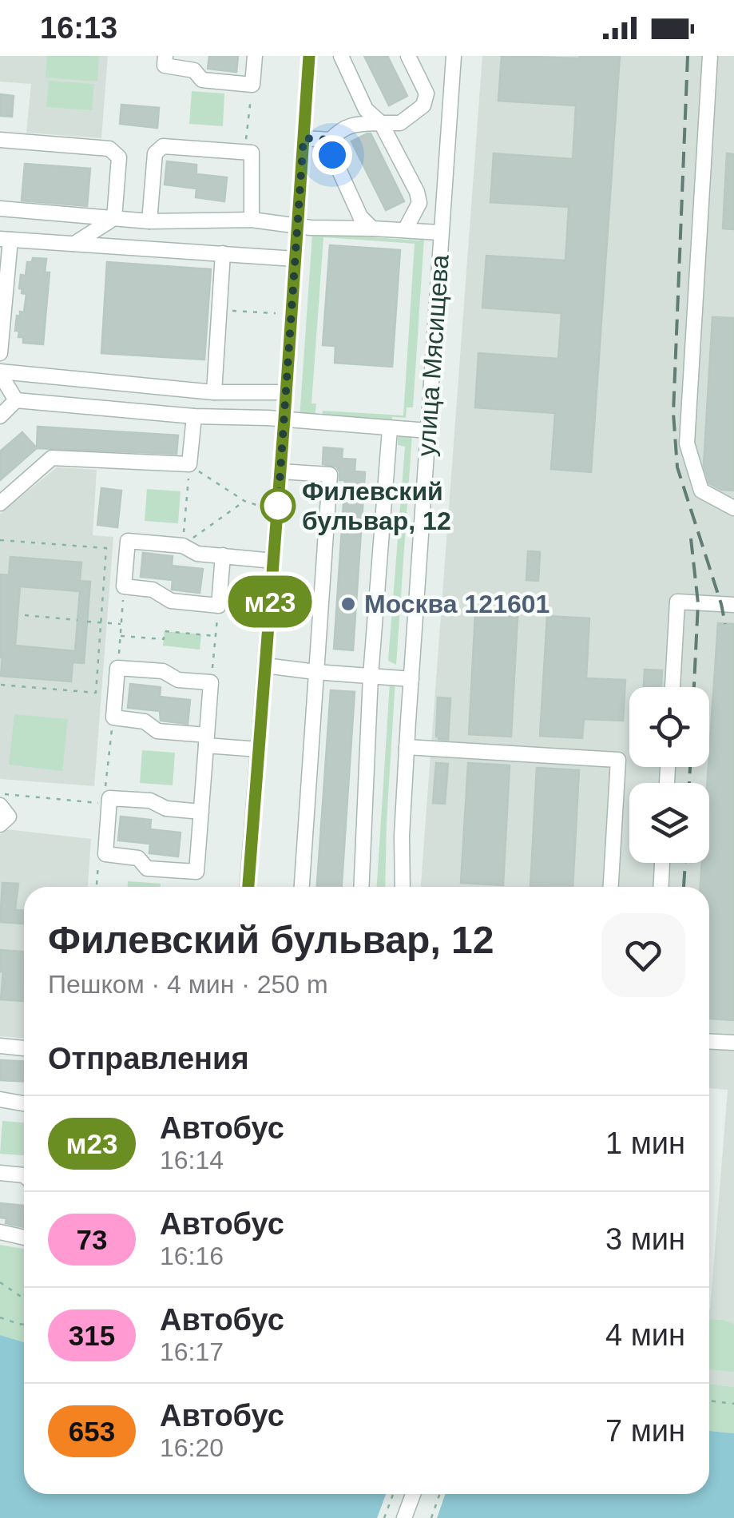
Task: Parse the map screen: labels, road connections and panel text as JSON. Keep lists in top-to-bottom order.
{
  "streets": {
    "street": ["улица Мясищева"]
  },
  "places": ["Филевский бульвар, 12", "Москва 121601"],
  "lines": ["bus line м23"],
  "page": {
    "status": "16:13",
    "on_map": "м23",
    "heading": [
      ["Филевский бульвар, 12", "Пешком · 4 мин · 250 m"],
      "Отправления"
    ],
    "list": [
      {
        "mark": "м23",
        "name": "Автобус",
        "note": "16:14",
        "value": "1 мин"
      },
      {
        "mark": "73",
        "name": "Автобус",
        "note": "16:16",
        "value": "3 мин"
      },
      {
        "mark": "315",
        "name": "Автобус",
        "note": "16:17",
        "value": "4 мин"
      },
      {
        "mark": "653",
        "name": "Автобус",
        "note": "16:20",
        "value": "7 мин"
      }
    ]
  }
}
